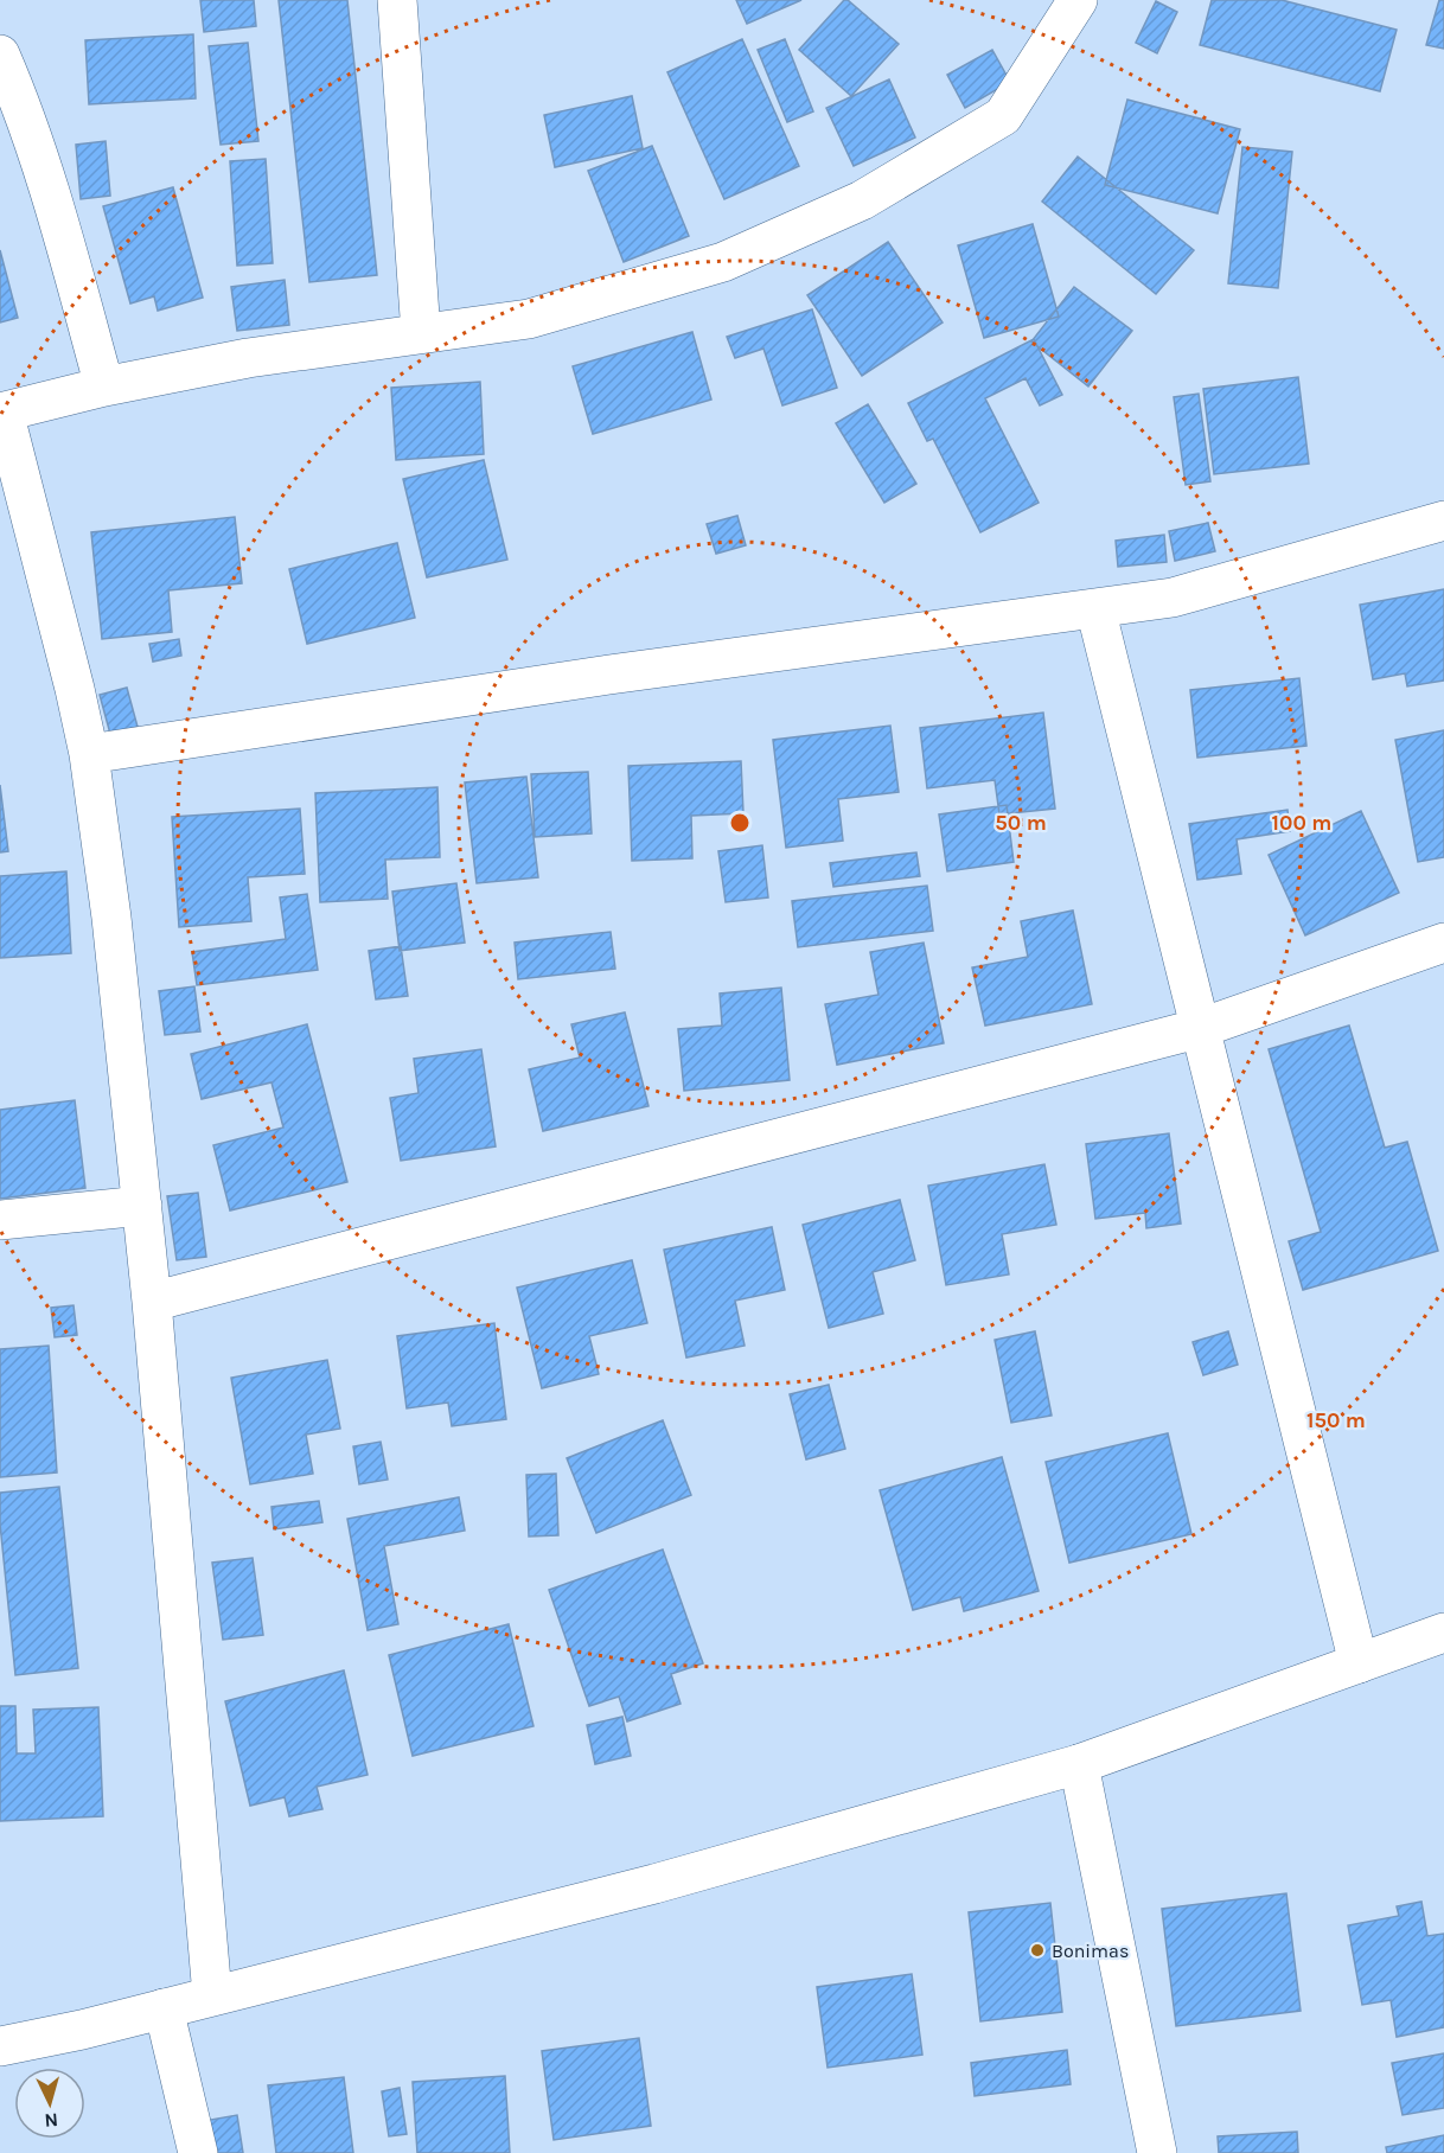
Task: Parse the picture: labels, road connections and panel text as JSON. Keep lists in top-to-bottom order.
{
  "places": ["Bonimas"],
  "north": "bottom",
  "rings": ["50 m", "100 m", "150 m"]
}
